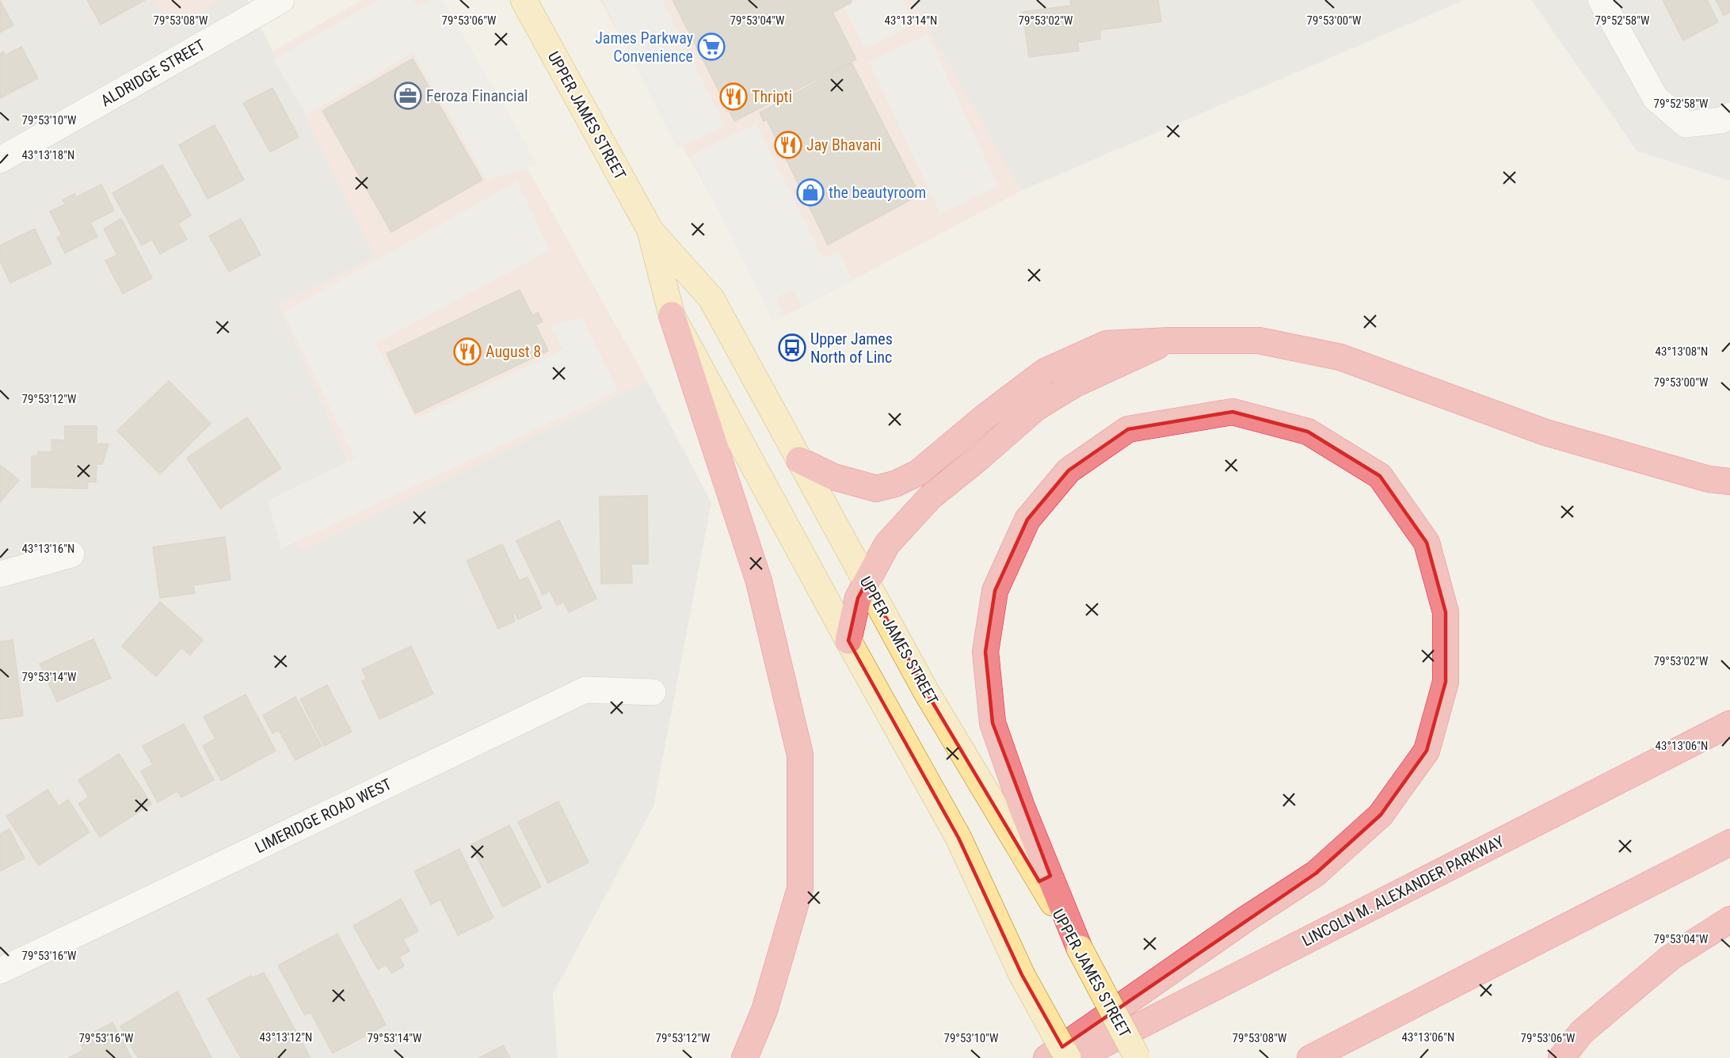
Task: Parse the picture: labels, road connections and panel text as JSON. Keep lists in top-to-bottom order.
{
  "streets": {
    "highway": ["LINCOLN M. ALEXANDER PARKWAY"],
    "main road": ["UPPER JAMES STREET"],
    "street": ["ALDRIDGE STREET", "LIMERIDGE ROAD WEST"]
  },
  "places": {
    "supermarket": ["James Parkway Convenience"],
    "office": ["Feroza Financial"],
    "restaurant": ["Thripti", "Jay Bhavani", "August 8"],
    "shop": ["the beautyroom"],
    "bus stop": ["Upper James North of Linc"]
  },
  "coordinates": [
    "79°52'58\"W",
    "79°53'08\"W",
    "79°53'06\"W",
    "79°53'04\"W",
    "79°53'02\"W",
    "79°53'00\"W",
    "43°13'14\"N",
    "79°53'10\"W",
    "43°13'18\"N",
    "43°13'08\"N",
    "79°53'12\"W",
    "43°13'16\"N",
    "79°53'14\"W",
    "43°13'06\"N",
    "79°53'16\"W",
    "43°13'12\"N"
  ]
}
